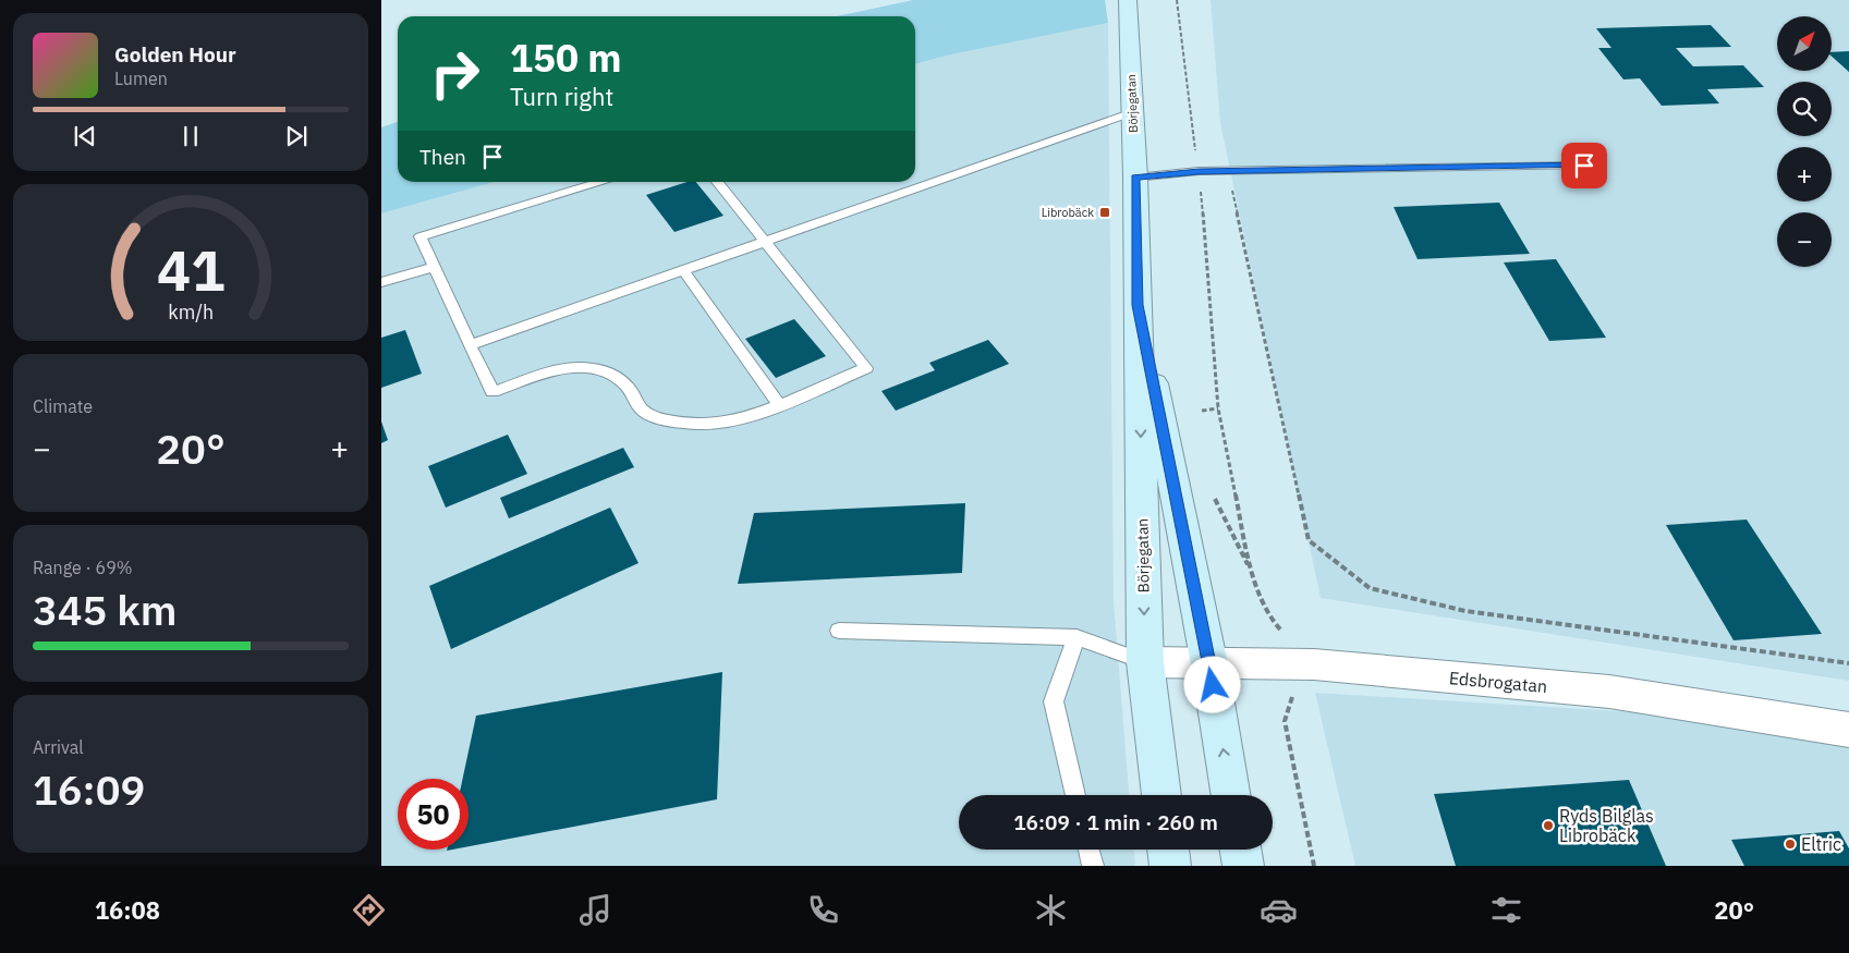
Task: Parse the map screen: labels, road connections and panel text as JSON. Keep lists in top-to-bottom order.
{
  "streets": {
    "main road": ["Börjegatan"],
    "street": ["Edsbrogatan"]
  },
  "crossings": [
    ["Börjegatan", "Edsbrogatan"]
  ],
  "places": {
    "transit": ["Librobäck"],
    "other": ["Ryds Bilglas Librobäck", "Eltric"]
  },
  "north": "top right",
  "page": {
    "map_buttons": ["+", "−"],
    "turn": ["150 m", "Turn right"],
    "song": ["Golden Hour", "Lumen"],
    "then": "Then",
    "tile": [
      "Climate",
      ["Range · 69%", "345 km"],
      ["Arrival", "16:09"]
    ],
    "heat": ["−", "20°", "+"],
    "limit": "50",
    "trip": "16:09 · 1 min · 260 m",
    "tabs": ["16:08", "20°"],
    "gauge": ["41", "km/h"]
  }
}
